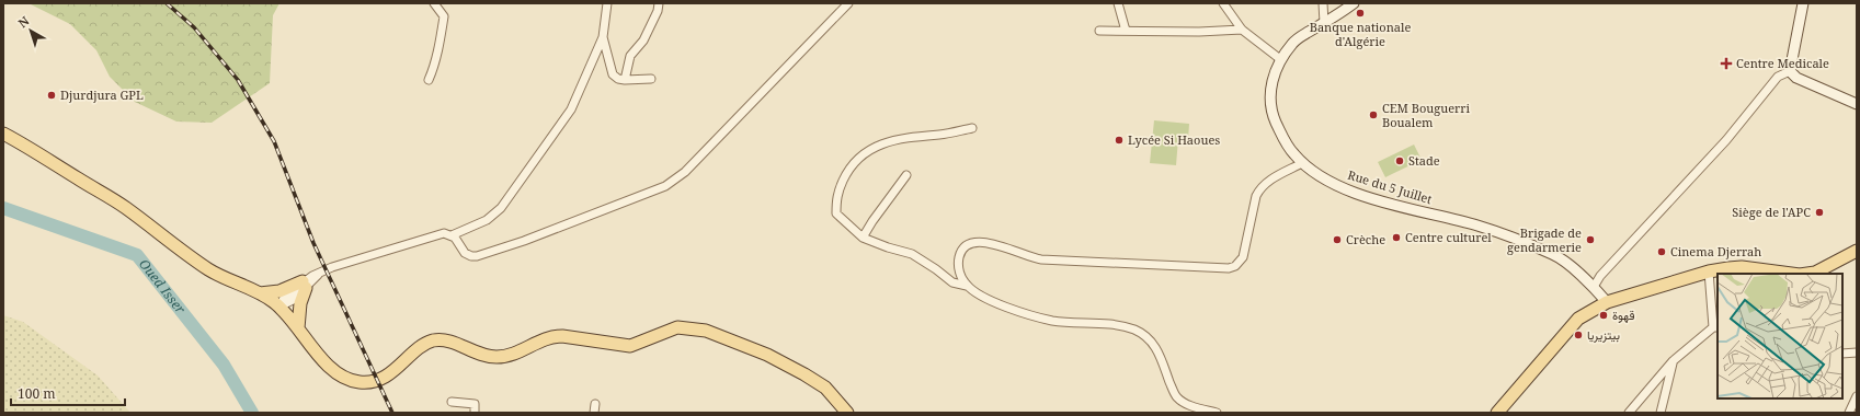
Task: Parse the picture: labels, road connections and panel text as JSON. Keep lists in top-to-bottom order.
{
  "streets": {
    "street": ["Rue du 5 Juillet"]
  },
  "water": ["Oued Isser"],
  "places": {
    "other": [
      "Banque nationale d'Algérie",
      "Djurdjura GPL",
      "CEM Bouguerri Boualem",
      "Lycée Si Haoues",
      "Stade",
      "Siège de l'APC",
      "Centre culturel",
      "Crèche",
      "Brigade de gendarmerie",
      "Cinema Djerrah",
      "قهوة",
      "بيتزيريا"
    ],
    "health": ["Centre Medicale"]
  },
  "scale_bar": "100 m",
  "north": "top left"
}
